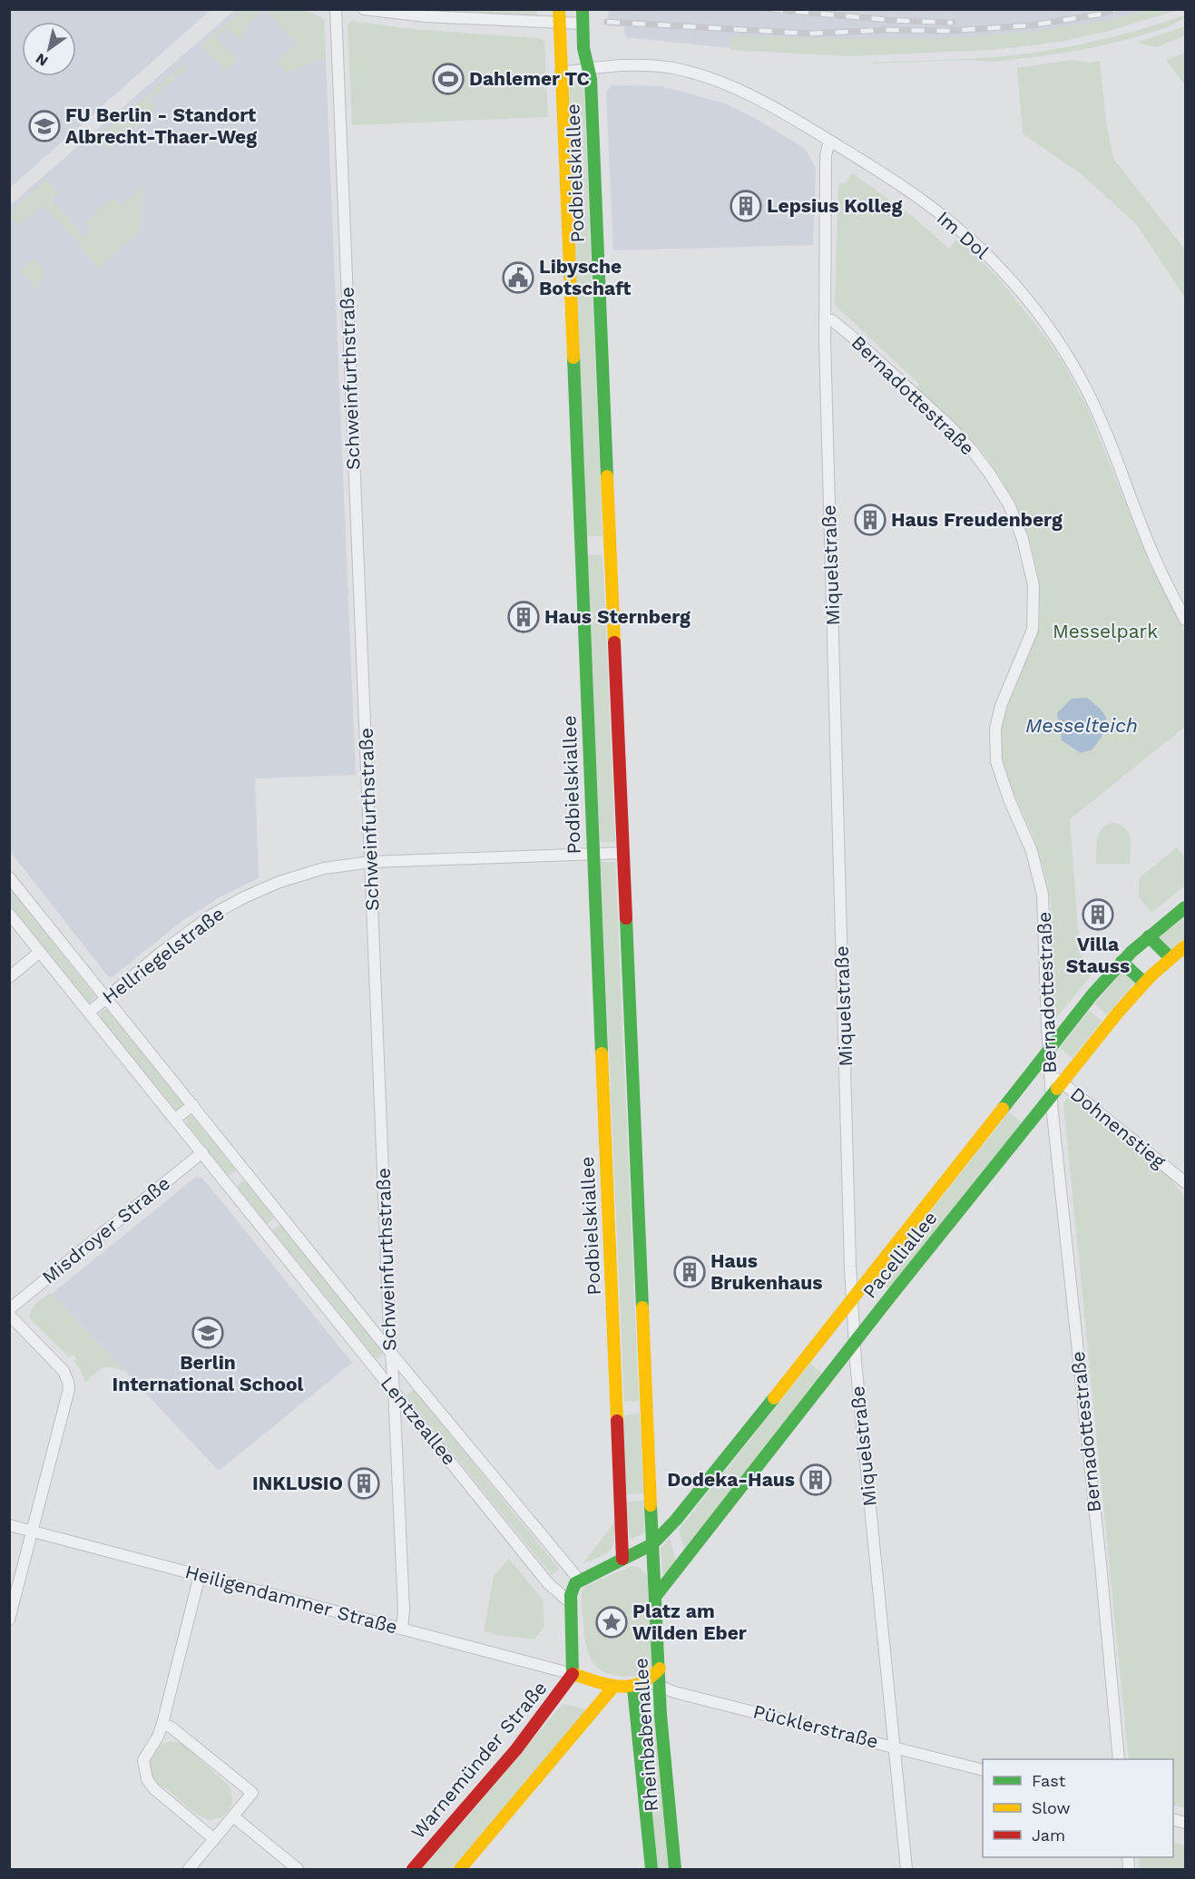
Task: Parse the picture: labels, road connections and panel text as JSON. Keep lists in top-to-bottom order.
{
  "streets": {
    "street": [
      "Podbielskiallee",
      "Im Dol",
      "Schweinfurthstraße",
      "Bernadottestraße",
      "Miquelstraße",
      "Hellriegelstraße",
      "Dohnenstieg",
      "Misdroyer Straße",
      "Pacelliallee",
      "Lentzeallee",
      "Heiligendammer Straße",
      "Pücklerstraße",
      "Rheinbabenallee",
      "Warnemünder Straße"
    ]
  },
  "crossings": [
    ["Podbielskiallee", "Im Dol"],
    ["Podbielskiallee", "Hellriegelstraße"],
    ["Podbielskiallee", "Pacelliallee"],
    ["Im Dol", "Miquelstraße"],
    ["Schweinfurthstraße", "Hellriegelstraße"],
    ["Schweinfurthstraße", "Lentzeallee"],
    ["Schweinfurthstraße", "Heiligendammer Straße"],
    ["Bernadottestraße", "Miquelstraße"],
    ["Bernadottestraße", "Dohnenstieg"],
    ["Bernadottestraße", "Pacelliallee"],
    ["Miquelstraße", "Pacelliallee"],
    ["Miquelstraße", "Pücklerstraße"],
    ["Hellriegelstraße", "Lentzeallee"],
    ["Dohnenstieg", "Pacelliallee"],
    ["Misdroyer Straße", "Lentzeallee"],
    ["Pacelliallee", "Rheinbabenallee"],
    ["Heiligendammer Straße", "Warnemünder Straße"],
    ["Pücklerstraße", "Rheinbabenallee"]
  ],
  "water": ["Messelteich"],
  "parks": ["Messelpark"],
  "places": {
    "sports": ["Dahlemer TC"],
    "school or university": ["FU Berlin - Standort Albrecht-Thaer-Weg", "Berlin International School"],
    "building": [
      "Lepsius Kolleg",
      "Haus Freudenberg",
      "Haus Sternberg",
      "Villa Stauss",
      "Haus Brukenhaus",
      "Dodeka-Haus",
      "INKLUSIO"
    ],
    "public building": ["Libysche Botschaft"],
    "place": ["Platz am Wilden Eber"]
  },
  "legend": ["Fast", "Slow", "Jam"],
  "north": "bottom left"
}
